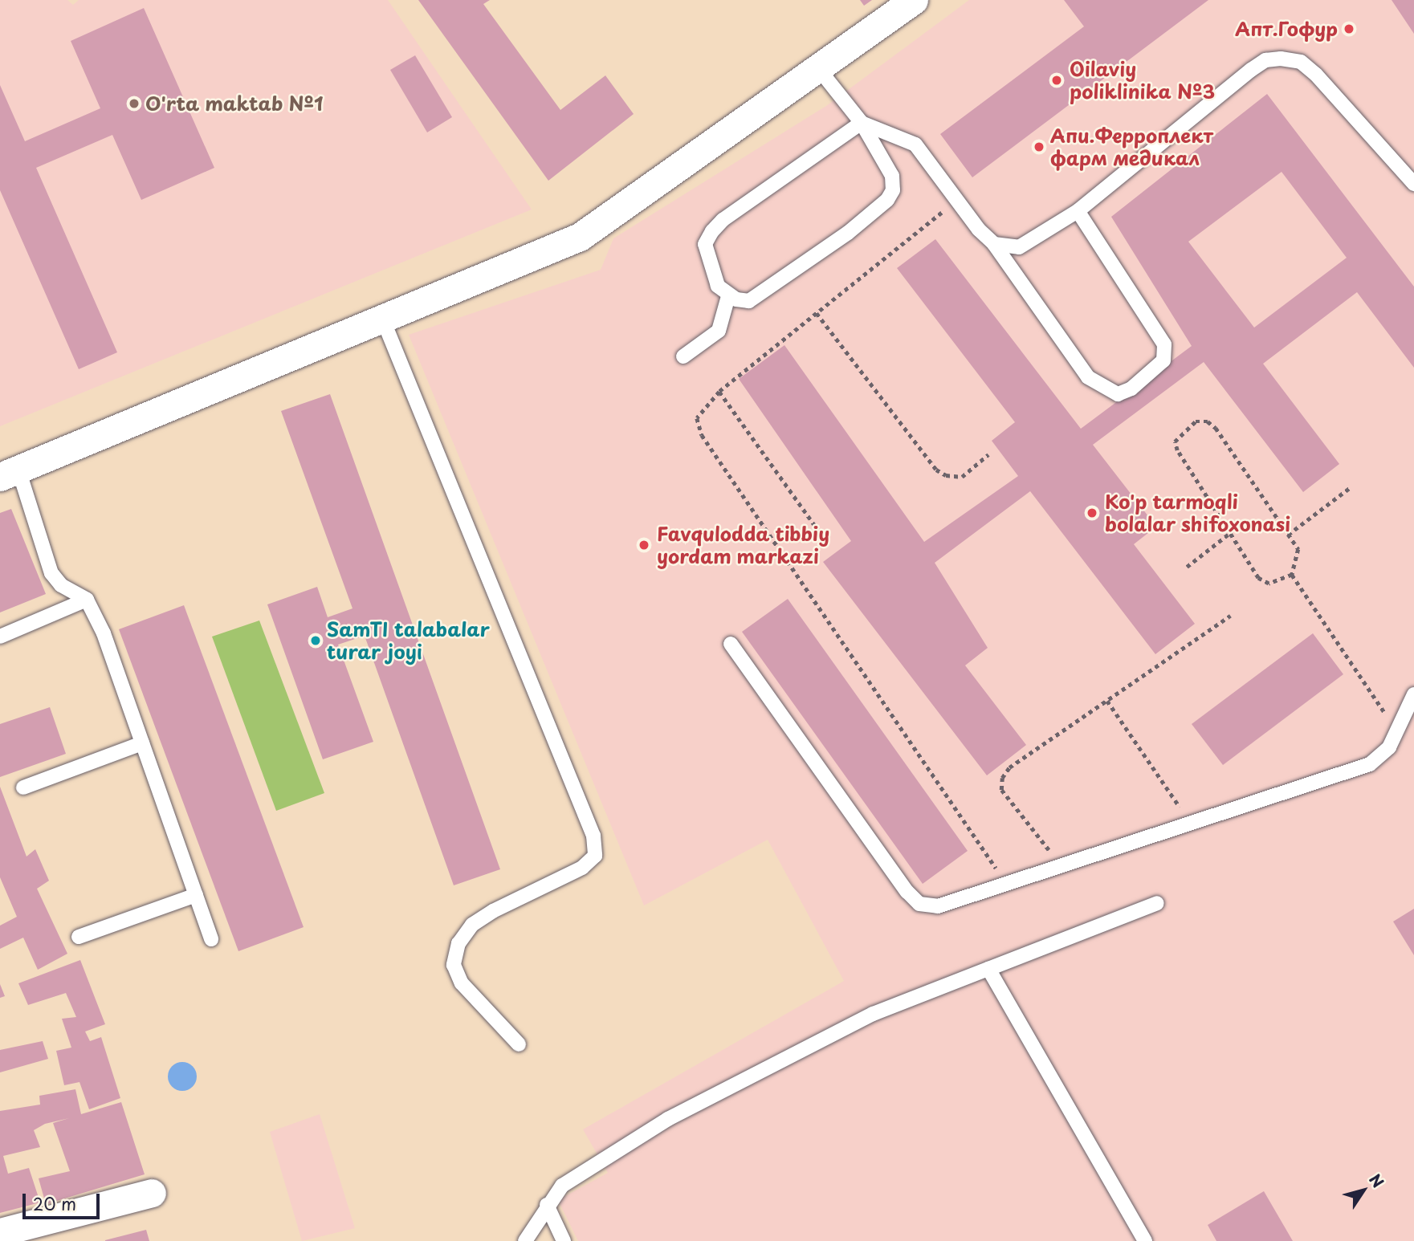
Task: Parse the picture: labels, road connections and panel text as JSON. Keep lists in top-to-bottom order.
{
  "places": [
    "Апт.Гофур",
    "Oilaviy poliklinika №3",
    "O'rta maktab №1",
    "Апи.Ферроплект фарм медикал",
    "Ko'p tarmoqli bolalar shifoxonasi",
    "Favqulodda tibbiy yordam markazi",
    "SamTI talabalar turar joyi"
  ],
  "scale_bar": "20 m",
  "north": "top right"
}
